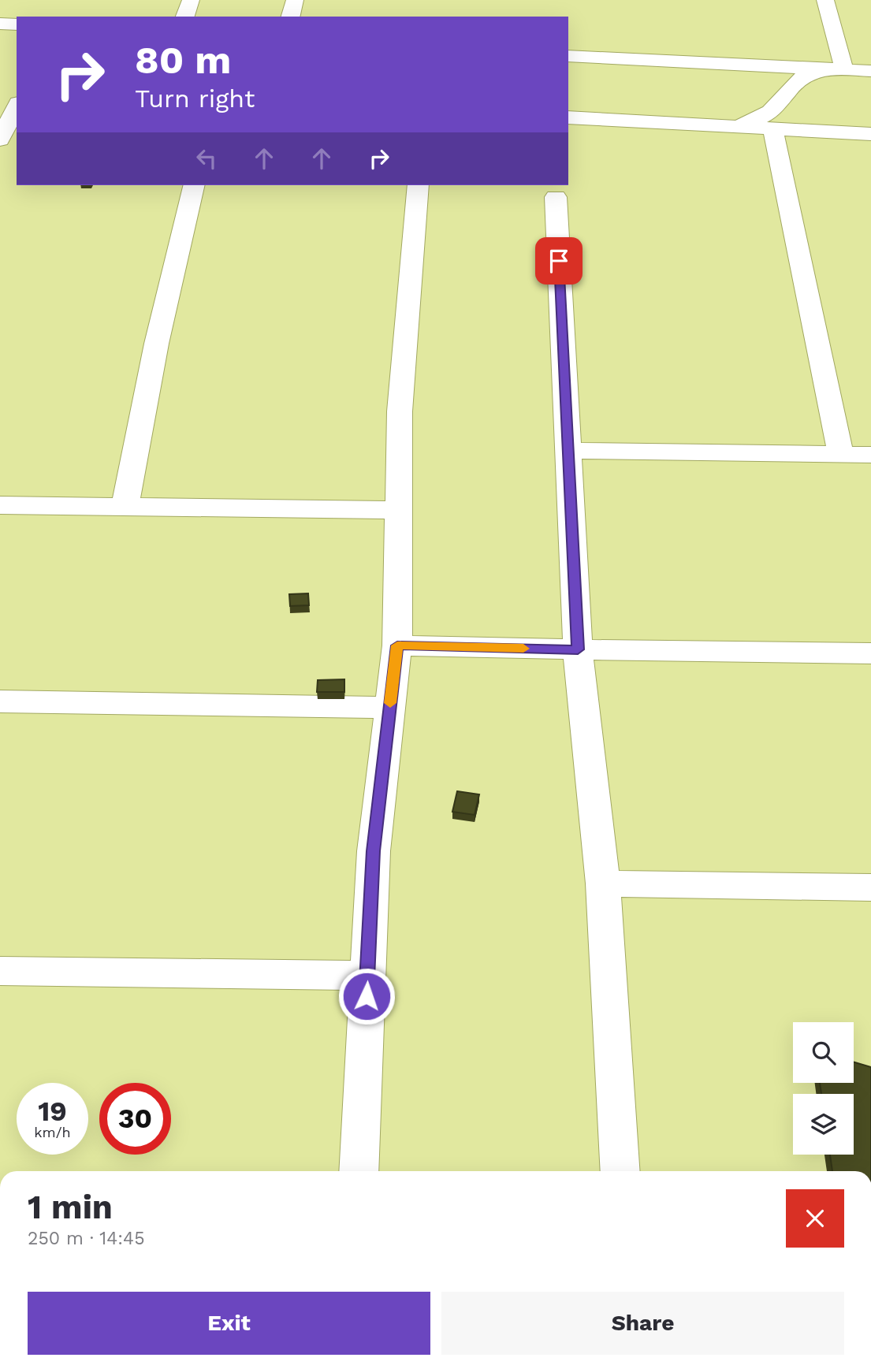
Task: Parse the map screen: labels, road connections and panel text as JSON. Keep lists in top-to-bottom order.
{
  "page": {
    "turn": ["80 m", "Turn right"],
    "speed": "19 km/h",
    "limit": "30",
    "heading": ["1 min", "250 m · 14:45"],
    "buttons": ["Exit", "Share"]
  }
}
